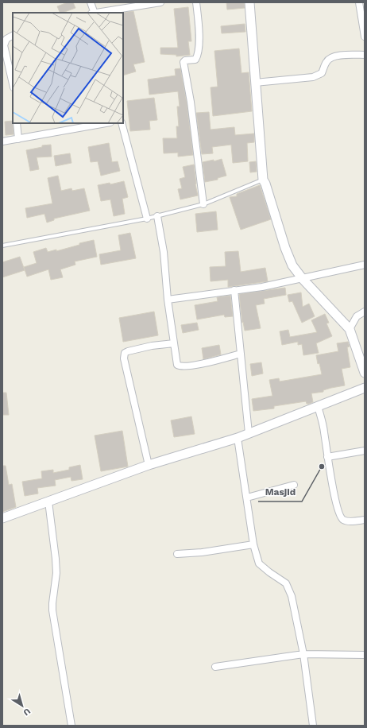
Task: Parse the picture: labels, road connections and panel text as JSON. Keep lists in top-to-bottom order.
{
  "places": ["Masjid"],
  "north": "bottom right"
}
